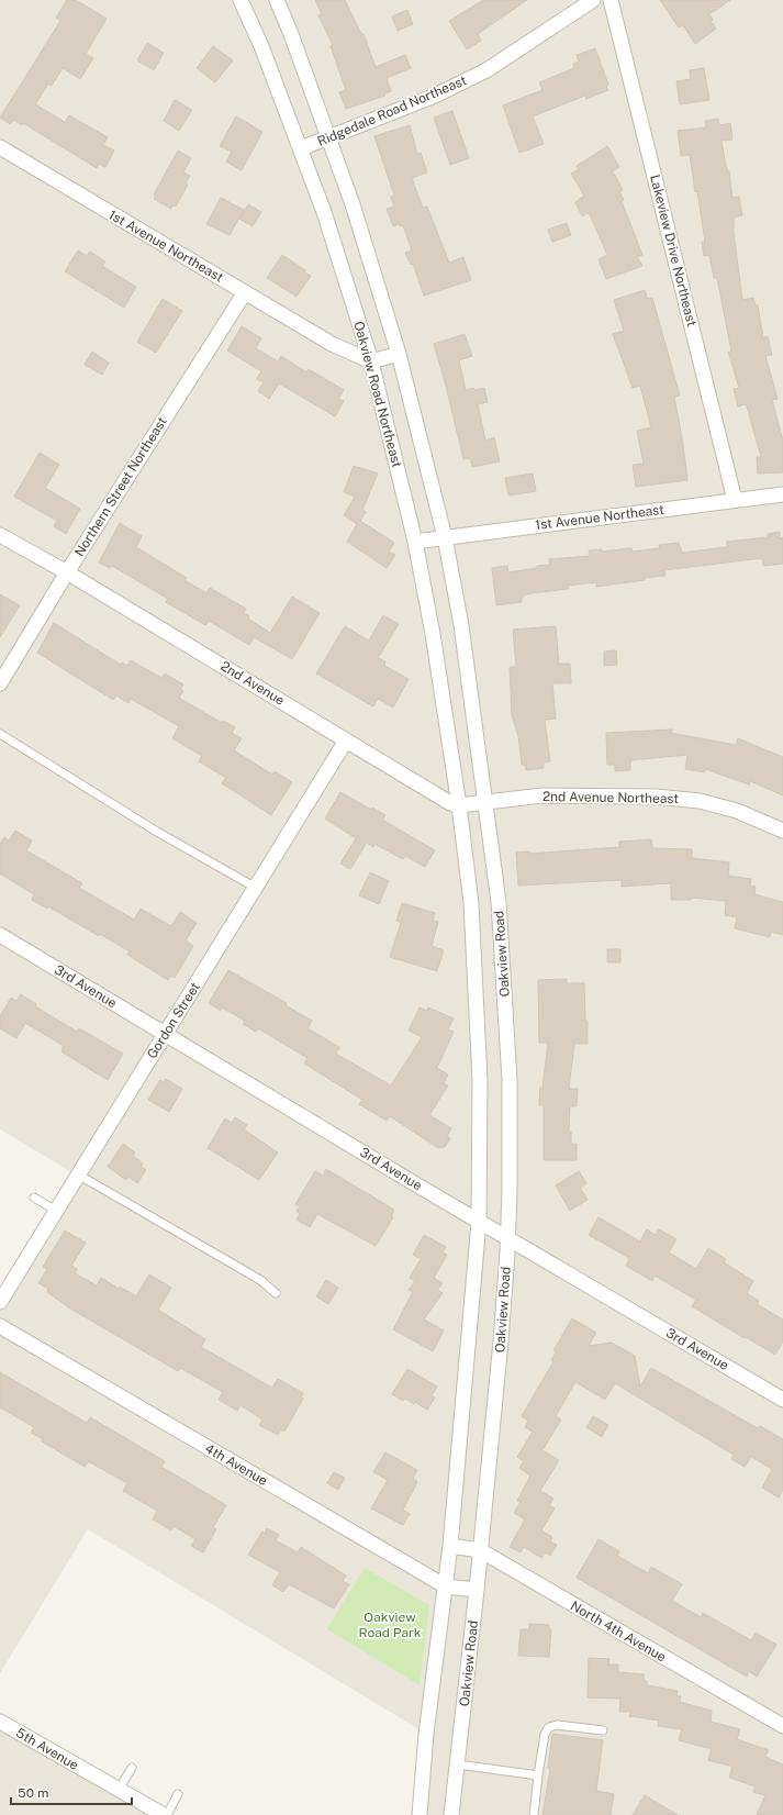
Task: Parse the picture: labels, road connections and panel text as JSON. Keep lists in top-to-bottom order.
{
  "streets": {
    "street": [
      "Ridgedale Road Northeast",
      "1st Avenue Northeast",
      "Lakeview Drive Northeast",
      "Oakview Road Northeast",
      "Northern Street Northeast",
      "2nd Avenue",
      "2nd Avenue Northeast",
      "Oakview Road",
      "3rd Avenue",
      "Gordon Street",
      "4th Avenue",
      "North 4th Avenue",
      "5th Avenue"
    ]
  },
  "crossings": [
    ["Ridgedale Road Northeast", "Oakview Road Northeast"],
    ["1st Avenue Northeast", "Lakeview Drive Northeast"],
    ["1st Avenue Northeast", "Oakview Road Northeast"],
    ["1st Avenue Northeast", "Northern Street Northeast"],
    ["Oakview Road Northeast", "2nd Avenue"],
    ["Oakview Road Northeast", "2nd Avenue Northeast"],
    ["Northern Street Northeast", "2nd Avenue"],
    ["2nd Avenue", "2nd Avenue Northeast"],
    ["2nd Avenue", "Gordon Street"],
    ["2nd Avenue Northeast", "Oakview Road"],
    ["Oakview Road", "3rd Avenue"],
    ["Oakview Road", "4th Avenue"],
    ["Oakview Road", "North 4th Avenue"],
    ["3rd Avenue", "Gordon Street"]
  ],
  "parks": ["Oakview Road Park"],
  "scale_bar": "50 m"
}
